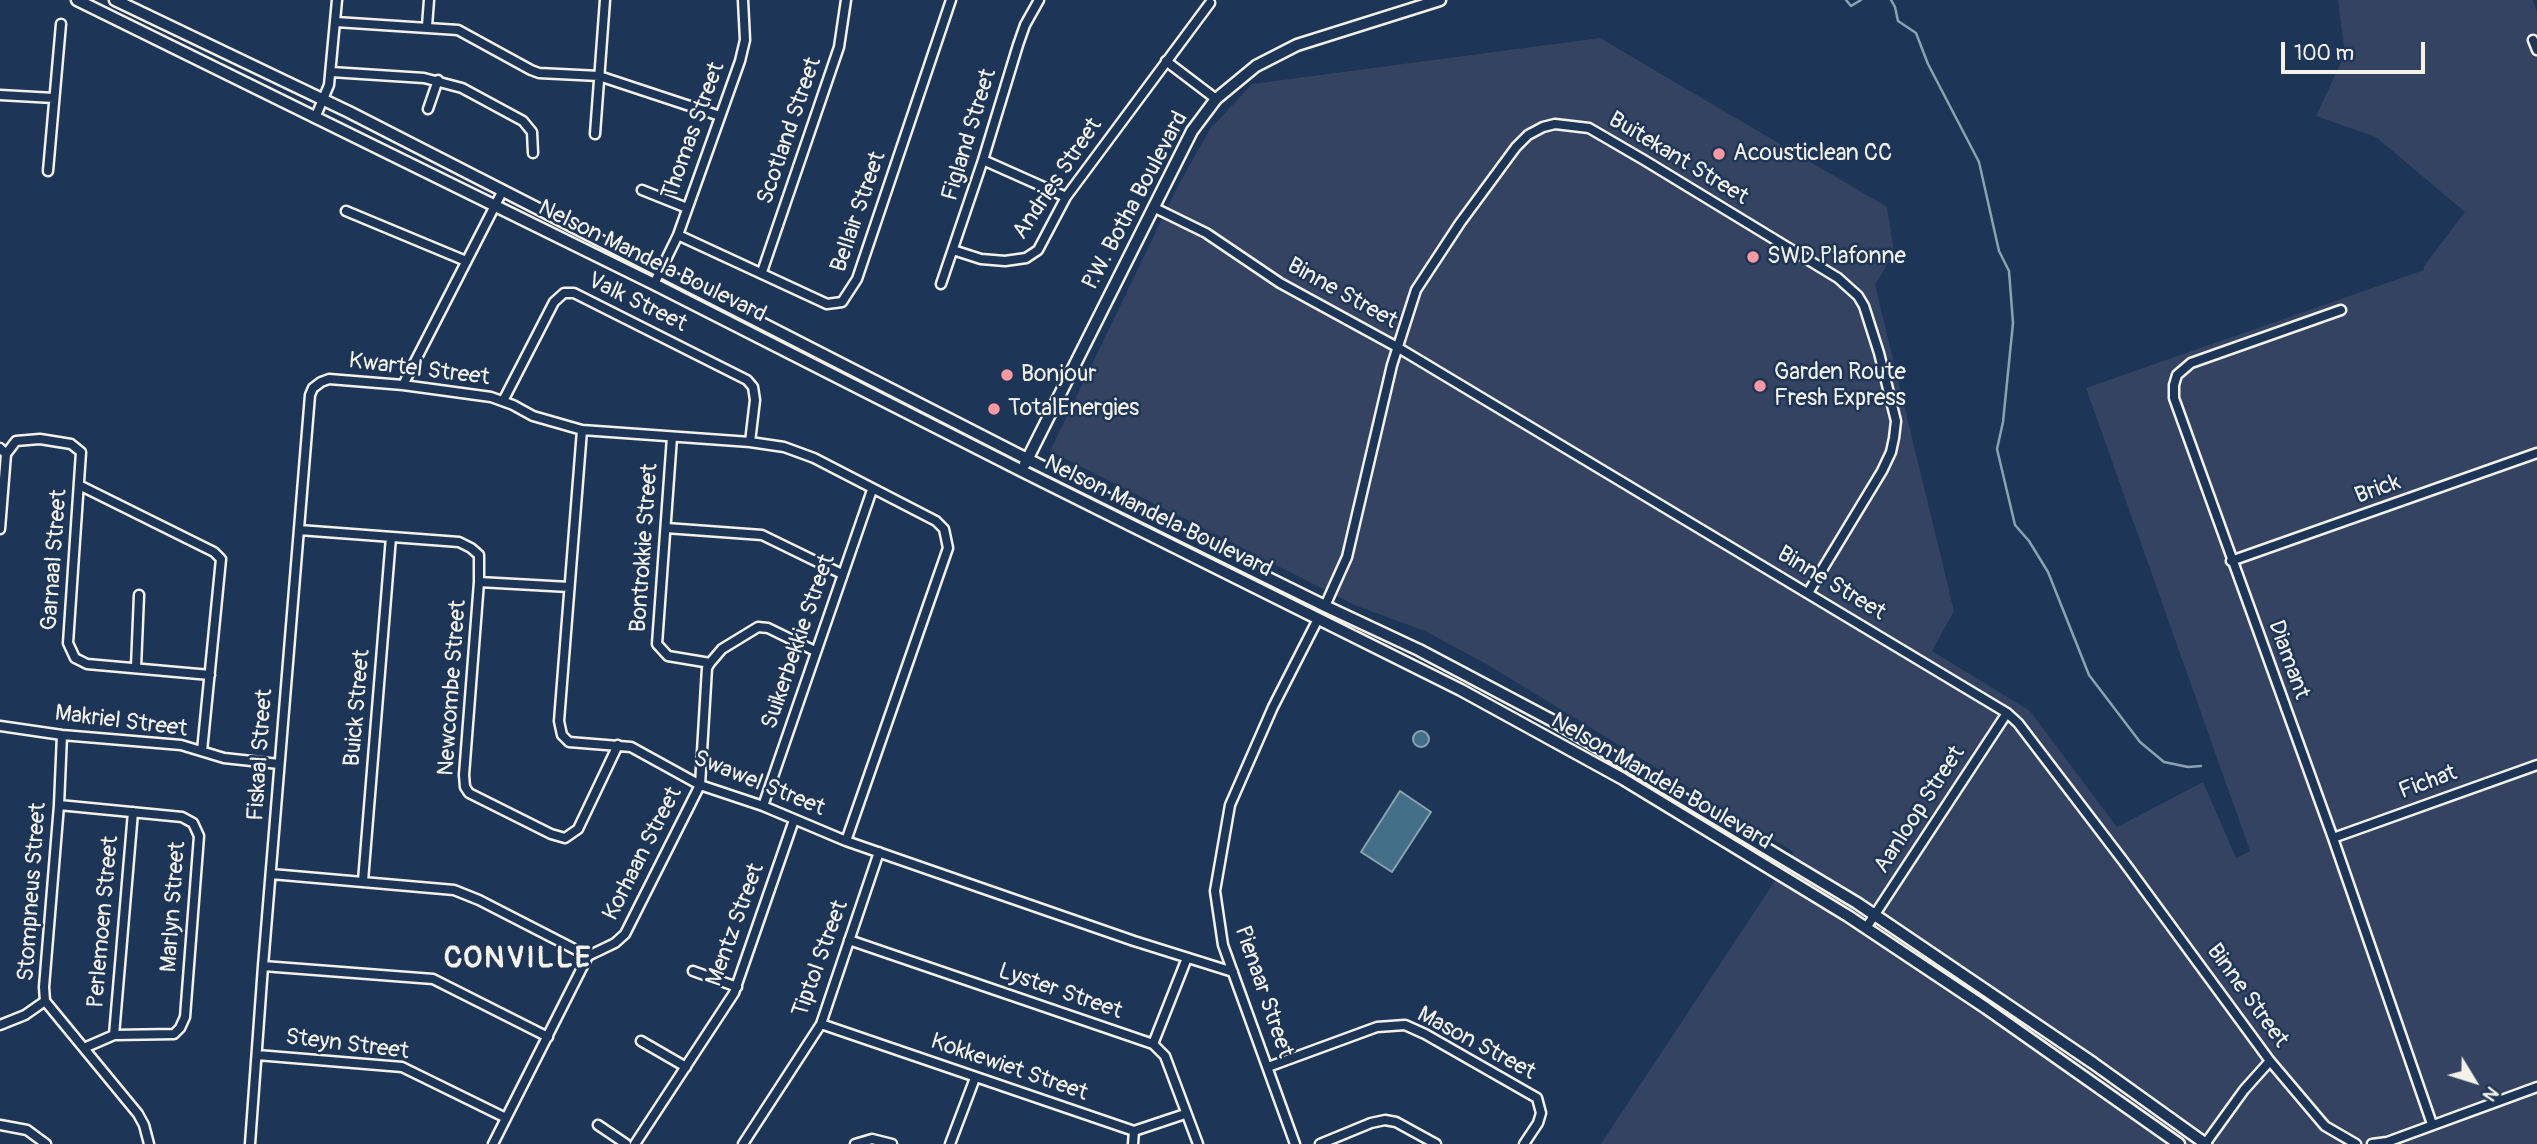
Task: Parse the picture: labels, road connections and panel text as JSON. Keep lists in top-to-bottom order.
{
  "streets": {
    "street": [
      "Thomas Street",
      "Scotland Street",
      "Figland Street",
      "Buitekant Street",
      "Andries Street",
      "P.W. Botha Boulevard",
      "Bellair Street",
      "Nelson Mandela Boulevard",
      "Binne Street",
      "Valk Street",
      "Kwartel Street",
      "Brick",
      "Bontrokkie Street",
      "Garnaal Street",
      "Suikerbekkie Street",
      "Diamant",
      "Newcombe Street",
      "Buick Street",
      "Makriel Street",
      "Fiskaal Street",
      "Fichat",
      "Swawel Street",
      "Aanloop Street",
      "Korhaan Street",
      "Stompneus Street",
      "Marlyn Street",
      "Perlemoen Street",
      "Mentz Street",
      "Tiptol Street",
      "Lyster Street",
      "Pienaar Street",
      "Mason Street",
      "Steyn Street",
      "Kokkewiet Street"
    ]
  },
  "crossings": [
    ["Thomas Street", "Bellair Street"],
    ["Thomas Street", "Nelson Mandela Boulevard"],
    ["Scotland Street", "Bellair Street"],
    ["Figland Street", "Andries Street"],
    ["Buitekant Street", "Nelson Mandela Boulevard"],
    ["Buitekant Street", "Binne Street"],
    ["P.W. Botha Boulevard", "Nelson Mandela Boulevard"],
    ["P.W. Botha Boulevard", "Binne Street"],
    ["Nelson Mandela Boulevard", "Aanloop Street"],
    ["Nelson Mandela Boulevard", "Pienaar Street"],
    ["Binne Street", "Aanloop Street"],
    ["Valk Street", "Kwartel Street"],
    ["Kwartel Street", "Bontrokkie Street"],
    ["Kwartel Street", "Suikerbekkie Street"],
    ["Kwartel Street", "Fiskaal Street"],
    ["Kwartel Street", "Swawel Street"],
    ["Brick", "Diamant"],
    ["Bontrokkie Street", "Korhaan Street"],
    ["Suikerbekkie Street", "Swawel Street"],
    ["Diamant", "Fichat"],
    ["Newcombe Street", "Buick Street"],
    ["Newcombe Street", "Fiskaal Street"],
    ["Newcombe Street", "Swawel Street"],
    ["Makriel Street", "Fiskaal Street"],
    ["Makriel Street", "Stompneus Street"],
    ["Fiskaal Street", "Steyn Street"],
    ["Swawel Street", "Korhaan Street"],
    ["Swawel Street", "Mentz Street"],
    ["Swawel Street", "Tiptol Street"],
    ["Swawel Street", "Pienaar Street"],
    ["Stompneus Street", "Marlyn Street"],
    ["Marlyn Street", "Perlemoen Street"],
    ["Tiptol Street", "Lyster Street"],
    ["Tiptol Street", "Kokkewiet Street"],
    ["Pienaar Street", "Mason Street"]
  ],
  "districts": ["CONVILLE"],
  "places": [
    "Acousticlean CC",
    "SWD Plafonne",
    "Bonjour",
    "Garden Route Fresh Express",
    "TotalEnergies"
  ],
  "scale_bar": "100 m",
  "north": "bottom right"
}
